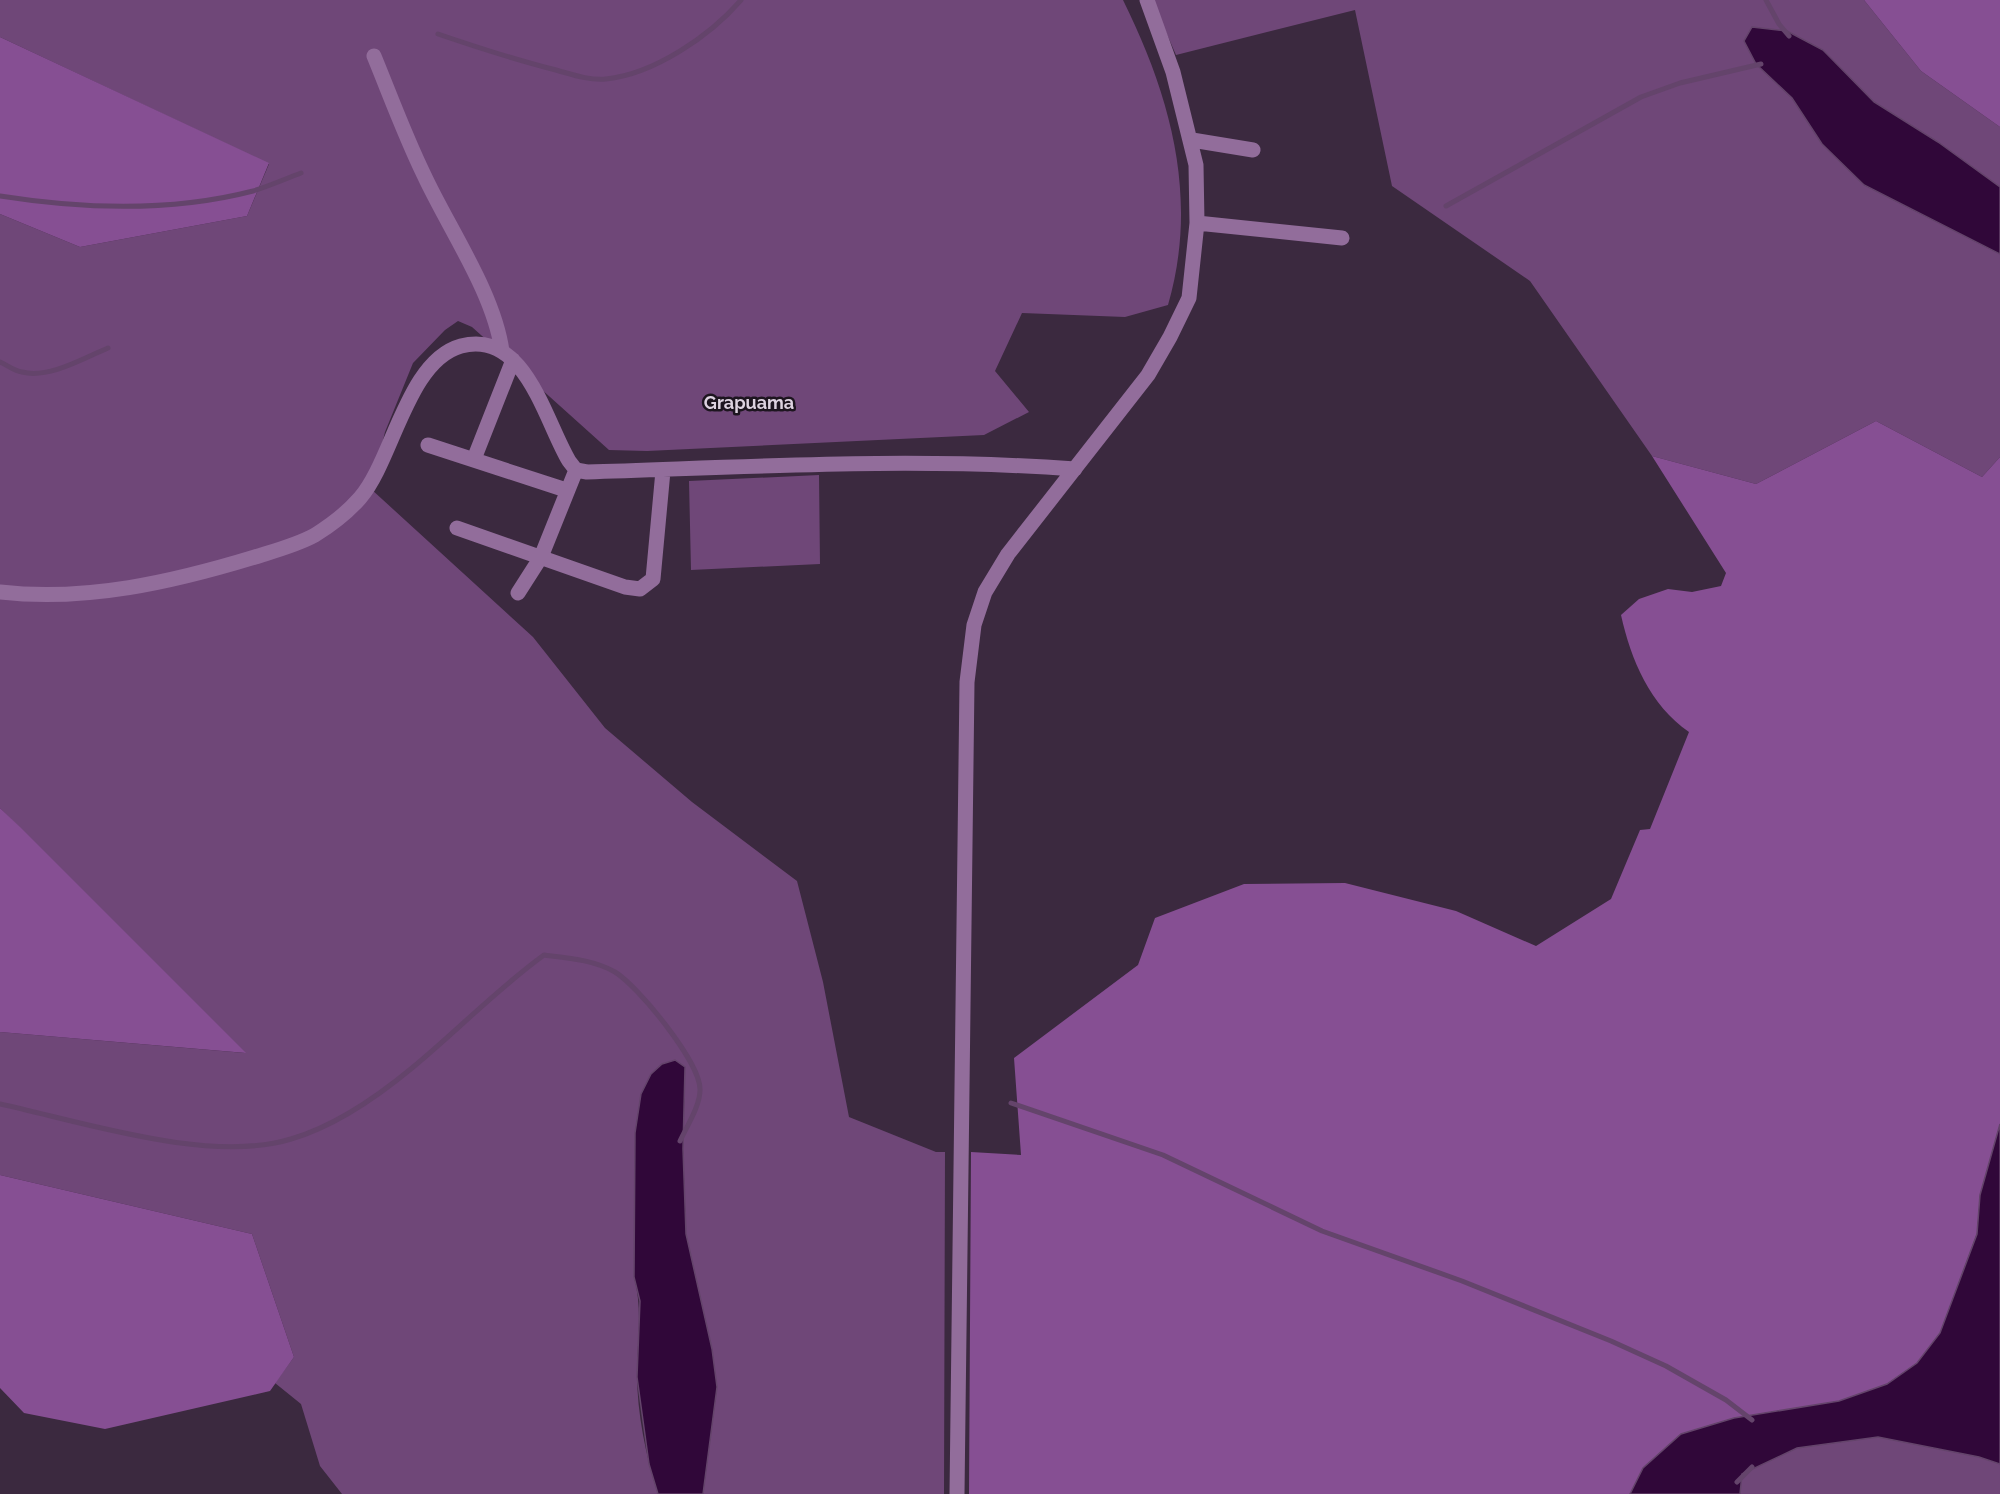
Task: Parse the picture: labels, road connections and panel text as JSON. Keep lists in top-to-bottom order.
{
  "districts": ["Grapuama"]
}
